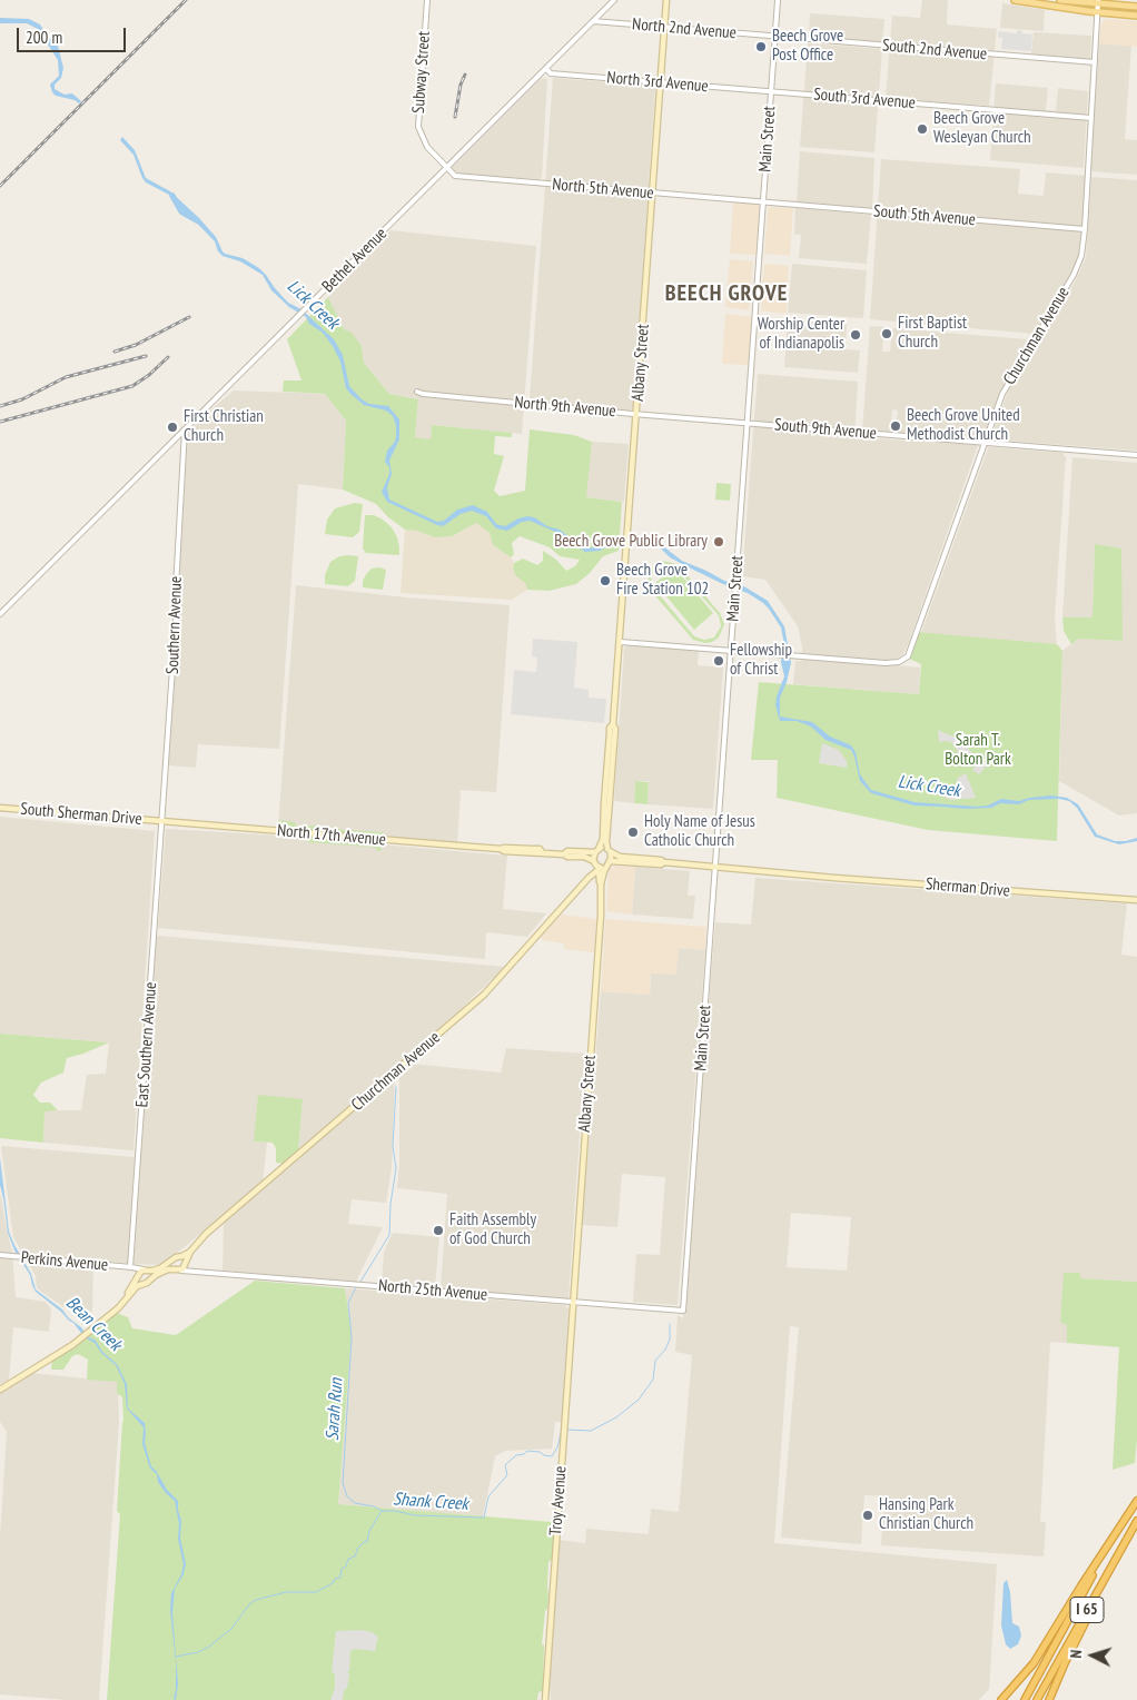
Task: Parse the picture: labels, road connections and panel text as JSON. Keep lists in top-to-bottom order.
{
  "streets": {
    "highway": ["I 65"],
    "main road": [
      "Churchman Avenue",
      "Albany Street",
      "South Sherman Drive",
      "North 17th Avenue",
      "Sherman Drive",
      "Troy Avenue"
    ],
    "street": [
      "North 2nd Avenue",
      "South 2nd Avenue",
      "Subway Street",
      "North 3rd Avenue",
      "South 3rd Avenue",
      "Main Street",
      "North 5th Avenue",
      "South 5th Avenue",
      "Bethel Avenue",
      "North 9th Avenue",
      "South 9th Avenue",
      "Southern Avenue",
      "East Southern Avenue",
      "Perkins Avenue",
      "North 25th Avenue"
    ]
  },
  "crossings": [
    ["North 2nd Avenue", "South 2nd Avenue"],
    ["North 2nd Avenue", "Main Street"],
    ["North 2nd Avenue", "Bethel Avenue"],
    ["North 2nd Avenue", "Albany Street"],
    ["South 2nd Avenue", "Main Street"],
    ["South 2nd Avenue", "Churchman Avenue"],
    ["Subway Street", "North 5th Avenue"],
    ["Subway Street", "Bethel Avenue"],
    ["North 3rd Avenue", "South 3rd Avenue"],
    ["North 3rd Avenue", "Main Street"],
    ["North 3rd Avenue", "Bethel Avenue"],
    ["North 3rd Avenue", "Albany Street"],
    ["South 3rd Avenue", "Main Street"],
    ["South 3rd Avenue", "Churchman Avenue"],
    ["Main Street", "North 5th Avenue"],
    ["Main Street", "South 5th Avenue"],
    ["Main Street", "Churchman Avenue"],
    ["Main Street", "North 9th Avenue"],
    ["Main Street", "South 9th Avenue"],
    ["Main Street", "North 17th Avenue"],
    ["Main Street", "Sherman Drive"],
    ["Main Street", "North 25th Avenue"],
    ["North 5th Avenue", "South 5th Avenue"],
    ["North 5th Avenue", "Bethel Avenue"],
    ["North 5th Avenue", "Albany Street"],
    ["South 5th Avenue", "Churchman Avenue"],
    ["Bethel Avenue", "Southern Avenue"],
    ["Churchman Avenue", "Albany Street"],
    ["Churchman Avenue", "South 9th Avenue"],
    ["Churchman Avenue", "North 17th Avenue"],
    ["Churchman Avenue", "Perkins Avenue"],
    ["Churchman Avenue", "North 25th Avenue"],
    ["Albany Street", "North 9th Avenue"],
    ["Albany Street", "North 17th Avenue"],
    ["Albany Street", "North 25th Avenue"],
    ["Albany Street", "Troy Avenue"],
    ["North 9th Avenue", "South 9th Avenue"],
    ["Southern Avenue", "South Sherman Drive"],
    ["Southern Avenue", "North 17th Avenue"],
    ["Southern Avenue", "East Southern Avenue"],
    ["South Sherman Drive", "North 17th Avenue"],
    ["South Sherman Drive", "East Southern Avenue"],
    ["North 17th Avenue", "Sherman Drive"],
    ["North 17th Avenue", "East Southern Avenue"],
    ["East Southern Avenue", "Perkins Avenue"],
    ["North 25th Avenue", "Troy Avenue"]
  ],
  "districts": ["BEECH GROVE"],
  "water": [
    "Lick Creek",
    "Bean Creek",
    "Sarah Run",
    "Shank Creek"
  ],
  "parks": ["Sarah T. Bolton Park"],
  "places": [
    "Beech Grove Post Office",
    "Beech Grove Wesleyan Church",
    "First Baptist Church",
    "Worship Center of Indianapolis",
    "Beech Grove United Methodist Church",
    "First Christian Church",
    "Beech Grove Public Library",
    "Beech Grove Fire Station 102",
    "Fellowship of Christ",
    "Holy Name of Jesus Catholic Church",
    "Faith Assembly of God Church",
    "Hansing Park Christian Church"
  ],
  "scale_bar": "200 m",
  "north": "left"
}
